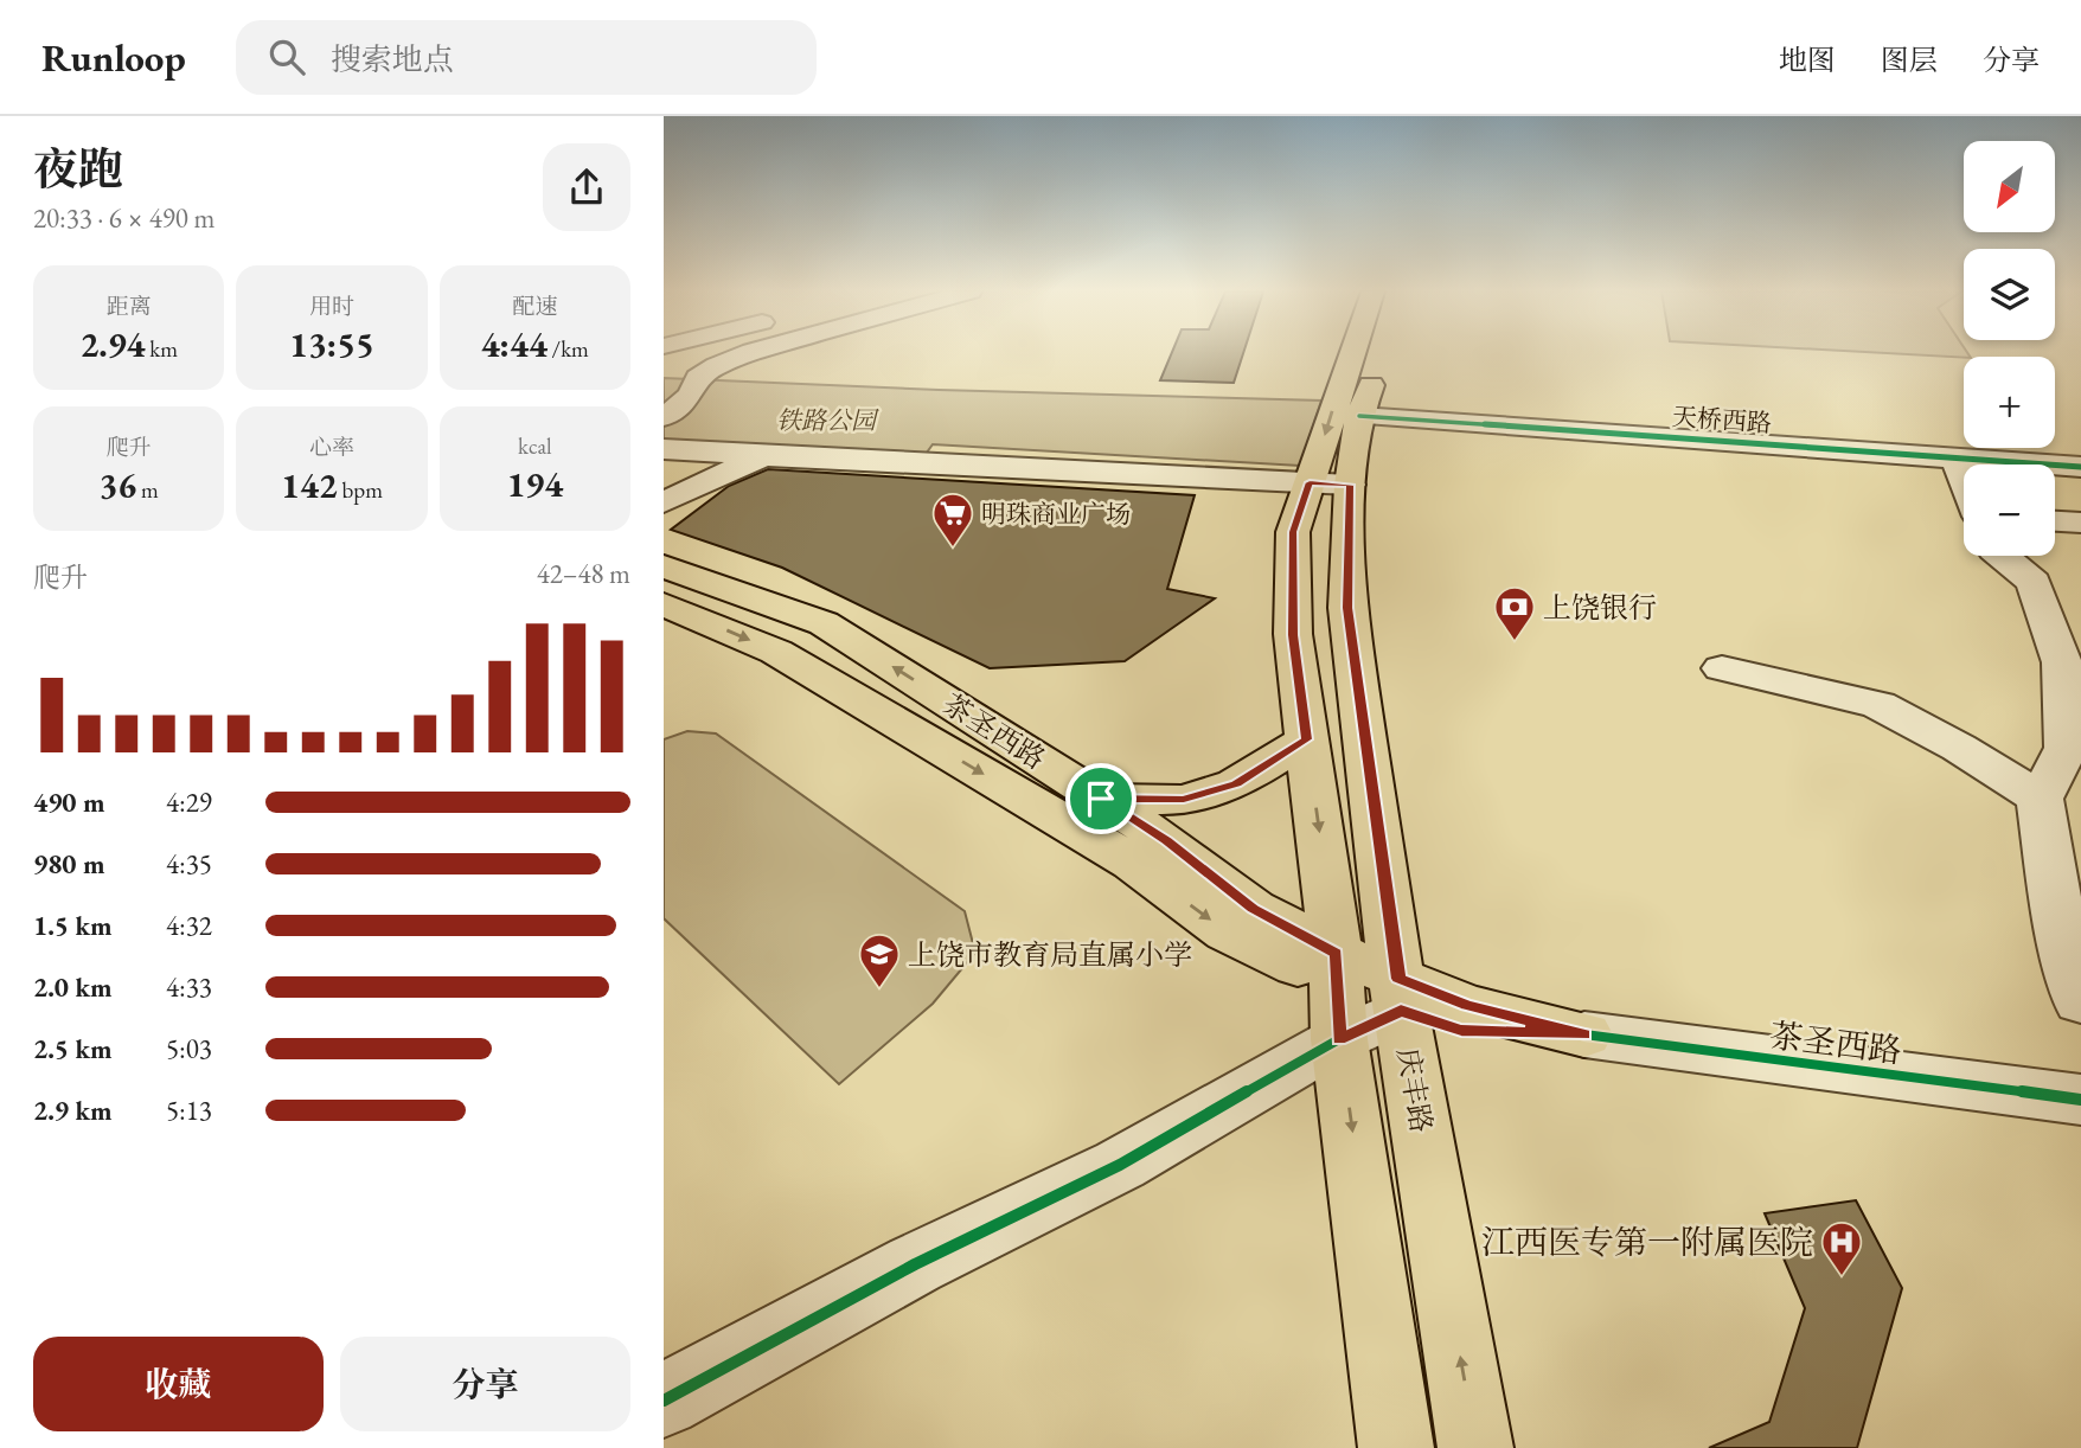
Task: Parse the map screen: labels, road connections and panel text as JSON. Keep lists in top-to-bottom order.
{
  "streets": {
    "main road": ["茶圣西路", "庆丰路"],
    "street": ["天桥西路"]
  },
  "crossings": [
    ["天桥西路", "庆丰路"],
    ["茶圣西路", "庆丰路"]
  ],
  "parks": ["铁路公园"],
  "places": {
    "supermarket": ["明珠商业广场"],
    "bank": ["上饶银行"],
    "school or university": ["上饶市教育局直属小学"],
    "hospital": ["江西医专第一附属医院"]
  },
  "north": "bottom left",
  "page": {
    "header": "Runloop",
    "search": "搜索地点",
    "nav": ["地图", "图层", "分享"],
    "heading": ["夜跑", "20:33 · 6 × 490 m"],
    "map_buttons": ["+", "−"],
    "stats": [
      ["距离", "2.94 km"],
      ["用时", "13:55"],
      ["配速", "4:44 /km"],
      ["爬升", "36 m"],
      ["心率", "142 bpm"],
      ["kcal", "194"]
    ],
    "chart": ["爬升", "42–48 m"],
    "list": [
      {
        "name": "490 m",
        "note": "4:29"
      },
      {
        "name": "980 m",
        "note": "4:35"
      },
      {
        "name": "1.5 km",
        "note": "4:32"
      },
      {
        "name": "2.0 km",
        "note": "4:33"
      },
      {
        "name": "2.5 km",
        "note": "5:03"
      },
      {
        "name": "2.9 km",
        "note": "5:13"
      }
    ],
    "buttons": ["收藏", "分享"]
  }
}
